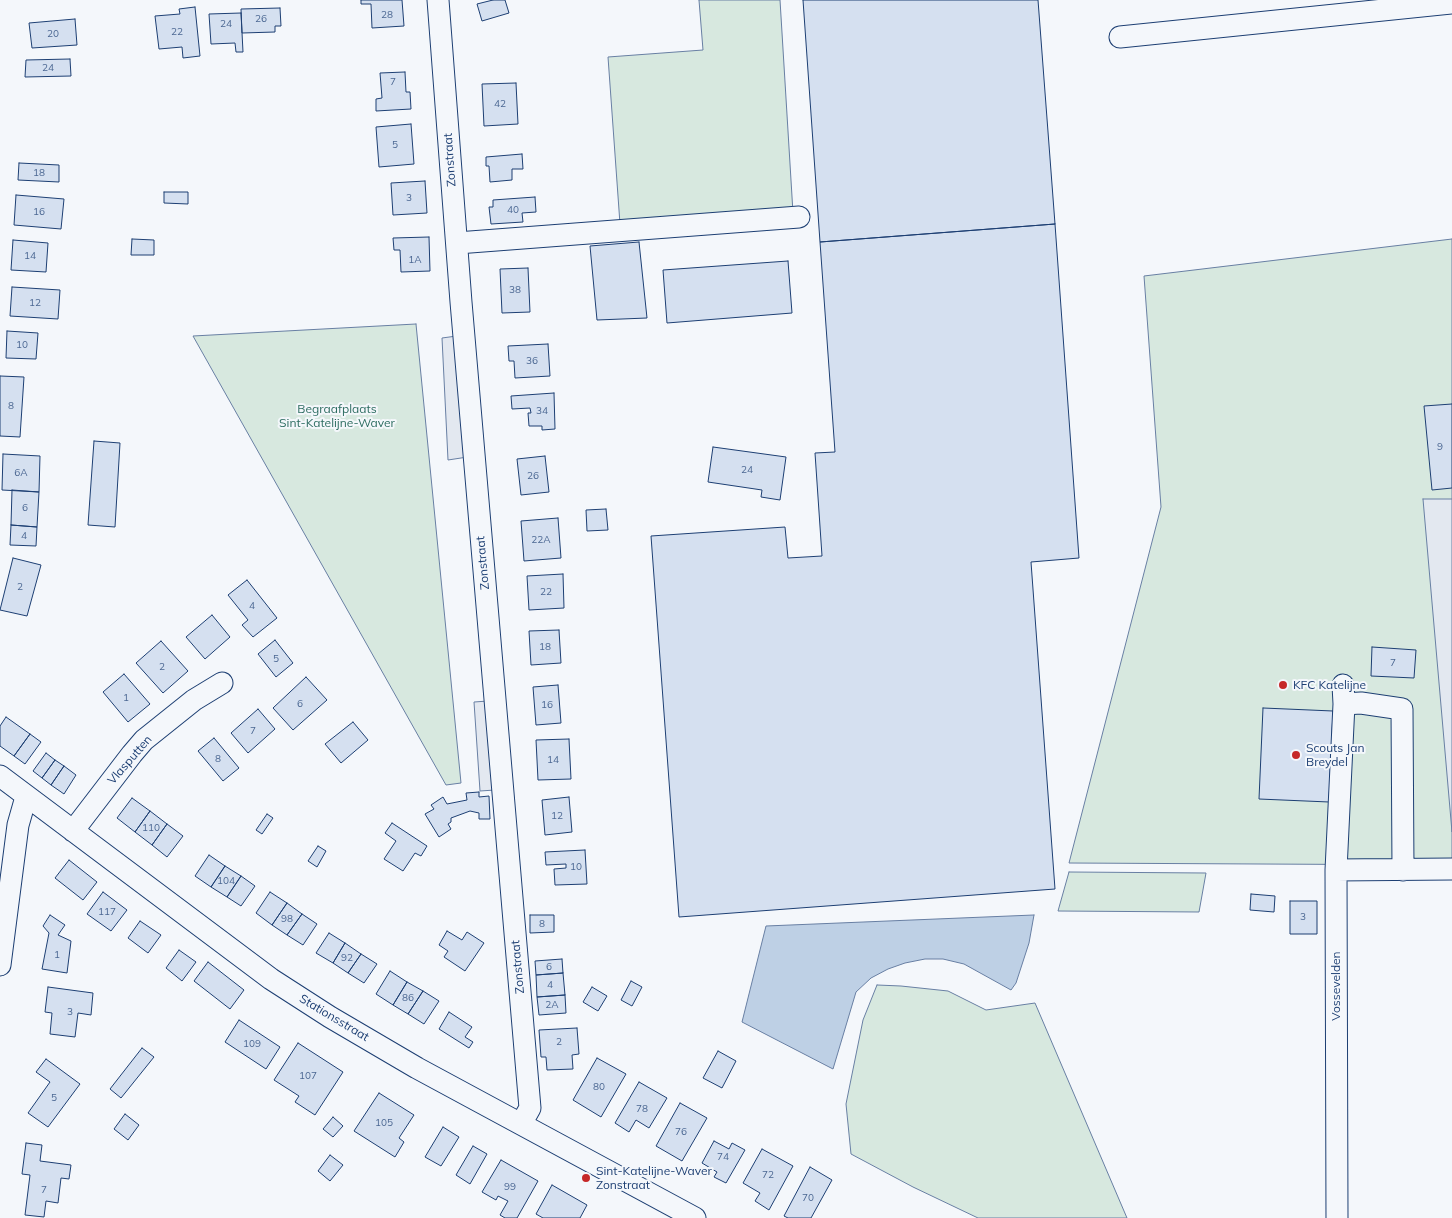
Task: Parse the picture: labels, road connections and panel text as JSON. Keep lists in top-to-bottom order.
{
  "streets": {
    "street": [
      "Zonstraat",
      "Vlasputten",
      "Vossevelden",
      "Stationsstraat"
    ]
  },
  "crossings": [
    ["Zonstraat", "Stationsstraat"],
    ["Vlasputten", "Stationsstraat"]
  ],
  "parks": ["Begraafplaats Sint-Katelijne-Waver"],
  "places": ["KFC Katelijne", "Scouts Jan Breydel", "Sint-Katelijne-Waver Zonstraat"],
  "house_numbers": [
    "28",
    "26",
    "24",
    "22",
    "20",
    "24",
    "7",
    "42",
    "5",
    "18",
    "3",
    "40",
    "16",
    "14",
    "1A",
    "38",
    "12",
    "10",
    "36",
    "8",
    "34",
    "9",
    "24",
    "6A",
    "26",
    "6",
    "4",
    "22A",
    "2",
    "22",
    "4",
    "18",
    "5",
    "7",
    "2",
    "1",
    "6",
    "16",
    "7",
    "8",
    "14",
    "12",
    "110",
    "10",
    "104",
    "117",
    "3",
    "98",
    "8",
    "1",
    "92",
    "6",
    "4",
    "86",
    "2A",
    "3",
    "2",
    "109",
    "107",
    "80",
    "5",
    "78",
    "105",
    "76",
    "74",
    "72",
    "99",
    "7",
    "70"
  ]
}
